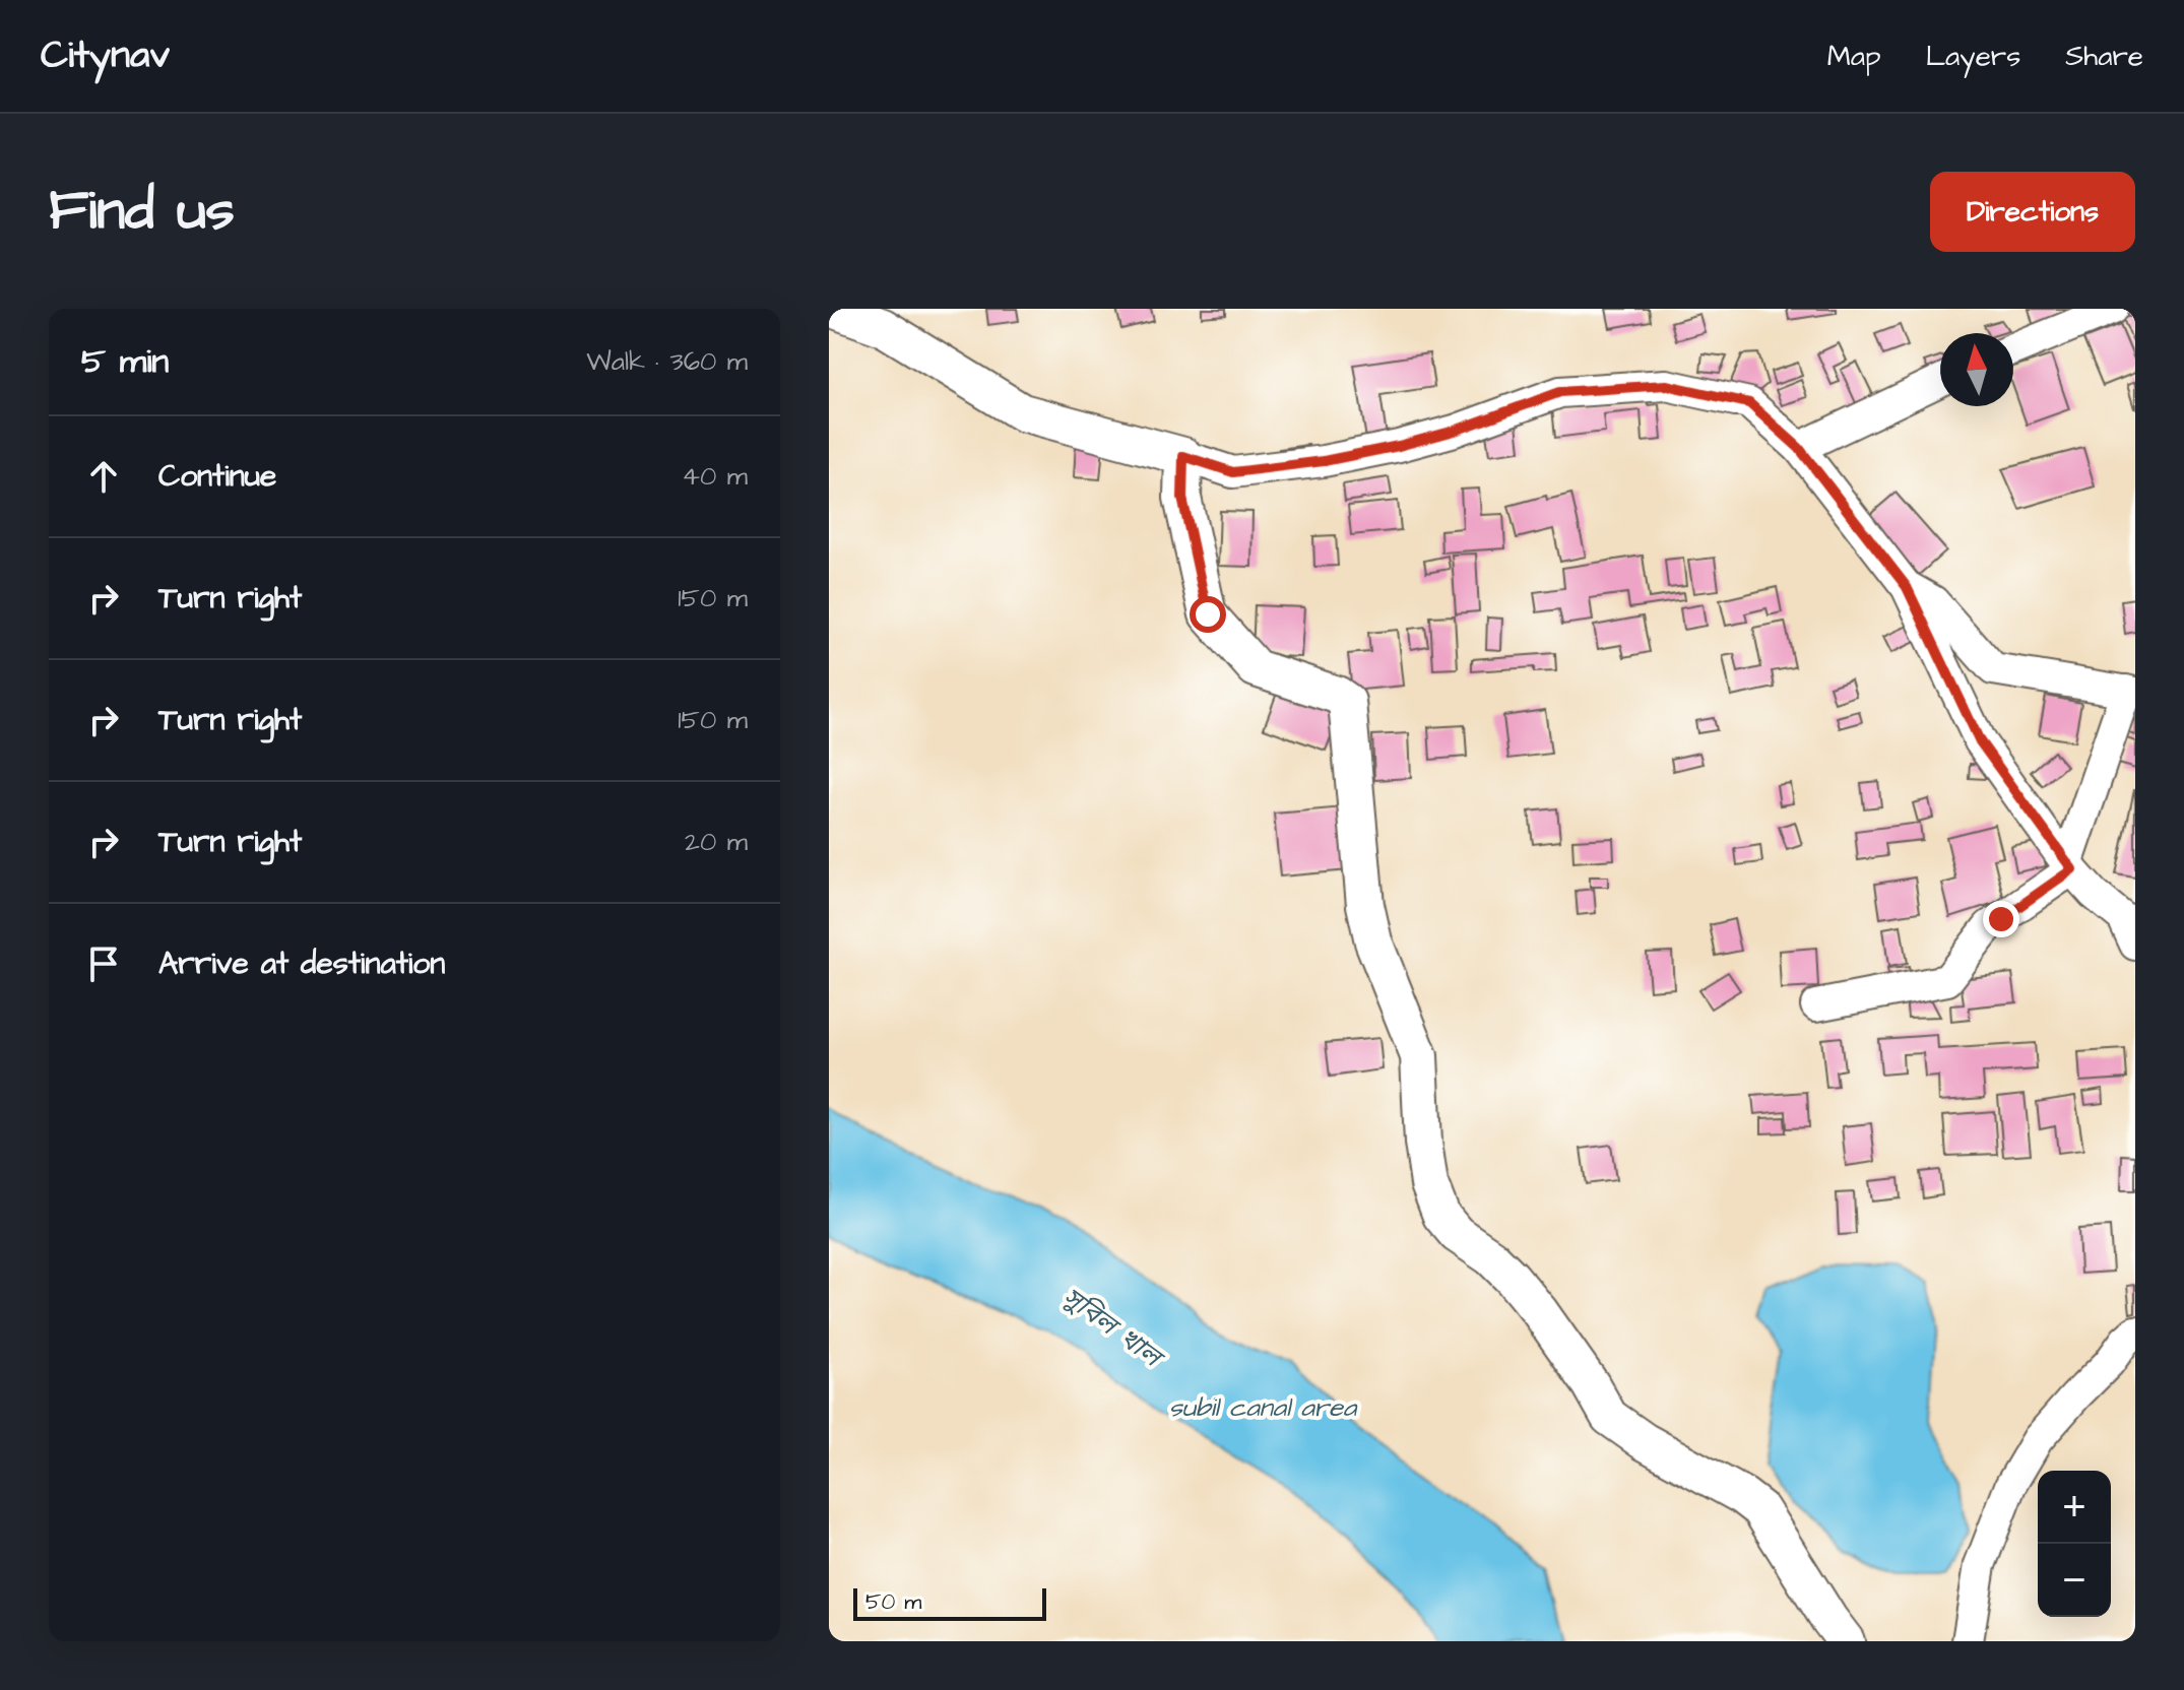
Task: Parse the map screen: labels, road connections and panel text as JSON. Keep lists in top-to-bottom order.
{
  "water": ["সুবিল খাল", "subil canal area"],
  "scale_bar": "50 m",
  "north": "top",
  "page": {
    "header": "Citynav",
    "nav": ["Map", "Layers", "Share"],
    "title": "Find us",
    "buttons": "Directions",
    "heading": ["5 min", "Walk · 360 m"],
    "list": [
      ["Continue", "40 m"],
      ["Turn right", "150 m"],
      ["Turn right", "150 m"],
      ["Turn right", "20 m"],
      "Arrive at destination"
    ],
    "map_buttons": ["+", "−"],
    "scale": "50 m"
  }
}
